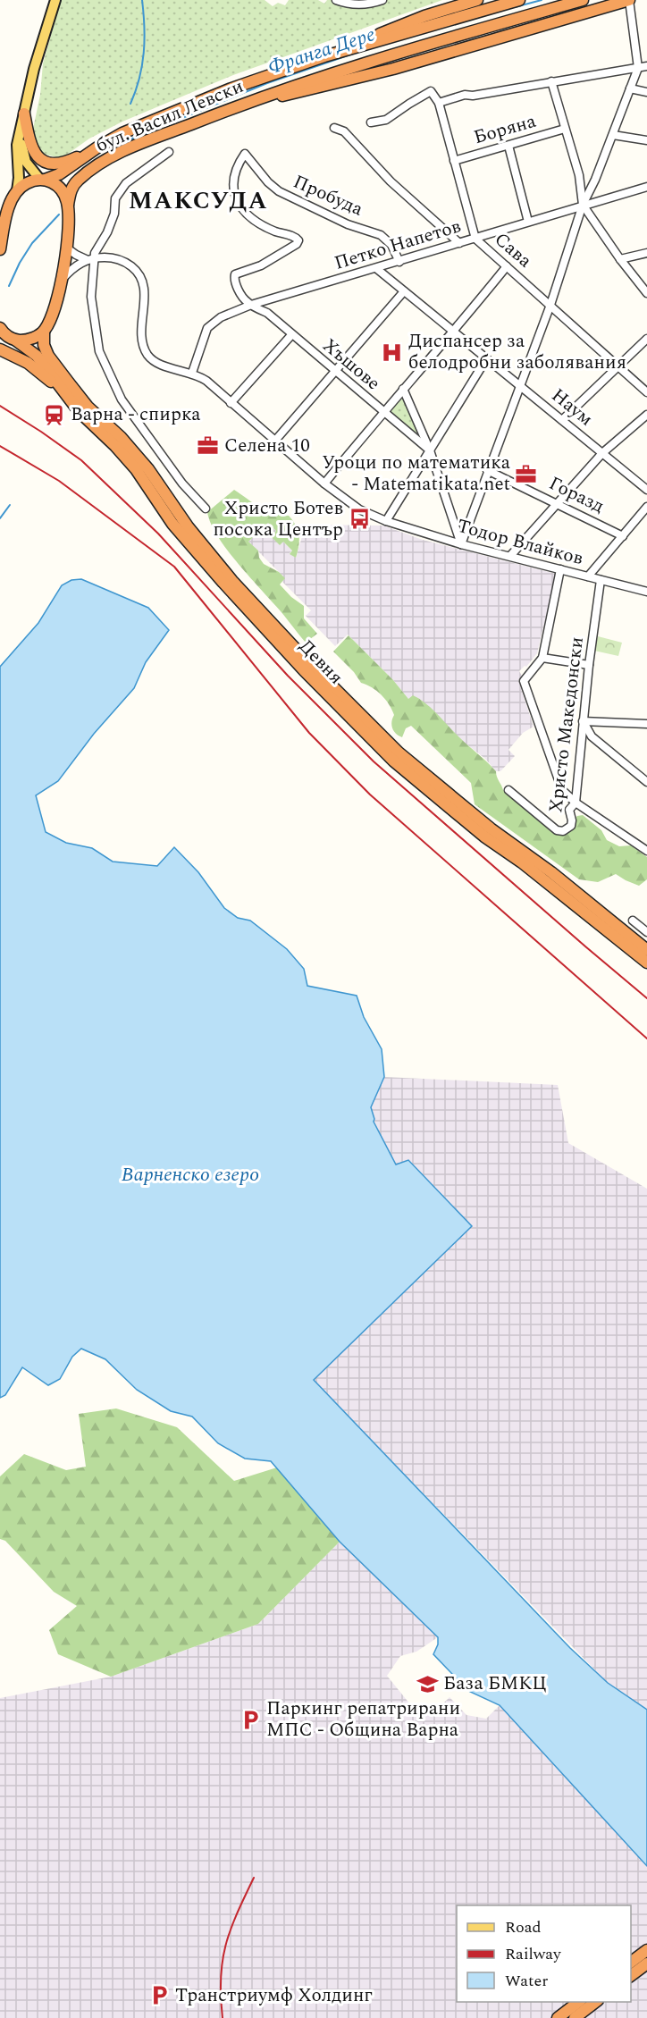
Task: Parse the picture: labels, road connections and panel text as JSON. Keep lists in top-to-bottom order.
{
  "streets": {
    "highway": ["бул. Васил Левски", "Девня"],
    "street": [
      "Боряна",
      "Прoбудa",
      "Петко Напетов",
      "Сава",
      "Хъшове",
      "Наум",
      "Горазд",
      "Тодор Влайков",
      "Христо Македонски"
    ]
  },
  "crossings": [
    ["бул. Васил Левски", "Девня"],
    ["Боряна", "Сава"],
    ["Прoбудa", "Петко Напетов"],
    ["Прoбудa", "Хъшове"],
    ["Петко Напетов", "Сава"],
    ["Петко Напетов", "Хъшове"],
    ["Петко Напетов", "Наум"],
    ["Петко Напетов", "Тодор Влайков"],
    ["Тодор Влайков", "Христо Македонски"]
  ],
  "districts": ["МАКСУДА"],
  "water": ["Франга Дере", "Варненско езеро"],
  "places": {
    "hospital": ["Диспансер за белодробни заболявания"],
    "station": ["Варна - спирка"],
    "office": ["Селена 10", "Уроци по математика - Matematikata.net"],
    "bus stop": ["Христо Ботев посока Център"],
    "school or university": ["База БМКЦ"],
    "parking": ["Паркинг репатрирани МПС - Община Варна", "Транстриумф Холдинг"]
  },
  "legend": ["Road", "Railway", "Water"]
}
